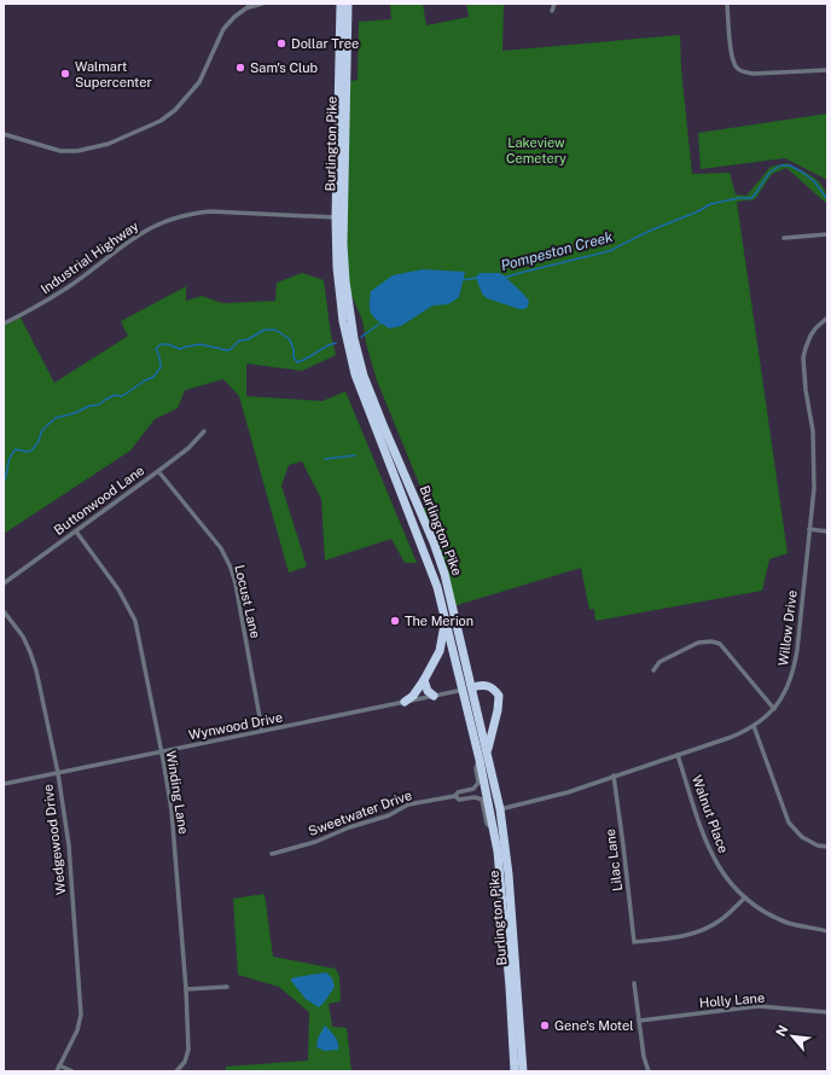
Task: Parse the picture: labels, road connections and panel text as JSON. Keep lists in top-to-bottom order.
{
  "streets": {
    "highway": ["Burlington Pike"],
    "street": [
      "Industrial Highway",
      "Buttonwood Lane",
      "Locust Lane",
      "Willow Drive",
      "Wynwood Drive",
      "Winding Lane",
      "Sweetwater Drive",
      "Walnut Place",
      "Wedgewood Drive",
      "Lilac Lane",
      "Holly Lane"
    ]
  },
  "crossings": [
    ["Burlington Pike", "Industrial Highway"],
    ["Burlington Pike", "Willow Drive"],
    ["Burlington Pike", "Wynwood Drive"],
    ["Burlington Pike", "Sweetwater Drive"],
    ["Buttonwood Lane", "Locust Lane"],
    ["Buttonwood Lane", "Winding Lane"],
    ["Locust Lane", "Wynwood Drive"],
    ["Willow Drive", "Walnut Place"],
    ["Willow Drive", "Lilac Lane"],
    ["Wynwood Drive", "Winding Lane"],
    ["Wynwood Drive", "Wedgewood Drive"],
    ["Walnut Place", "Lilac Lane"]
  ],
  "water": ["Pompeston Creek"],
  "parks": ["Lakeview Cemetery"],
  "places": [
    "Dollar Tree",
    "Sam's Club",
    "Walmart Supercenter",
    "The Merion",
    "Gene's Motel"
  ],
  "north": "top left"
}
